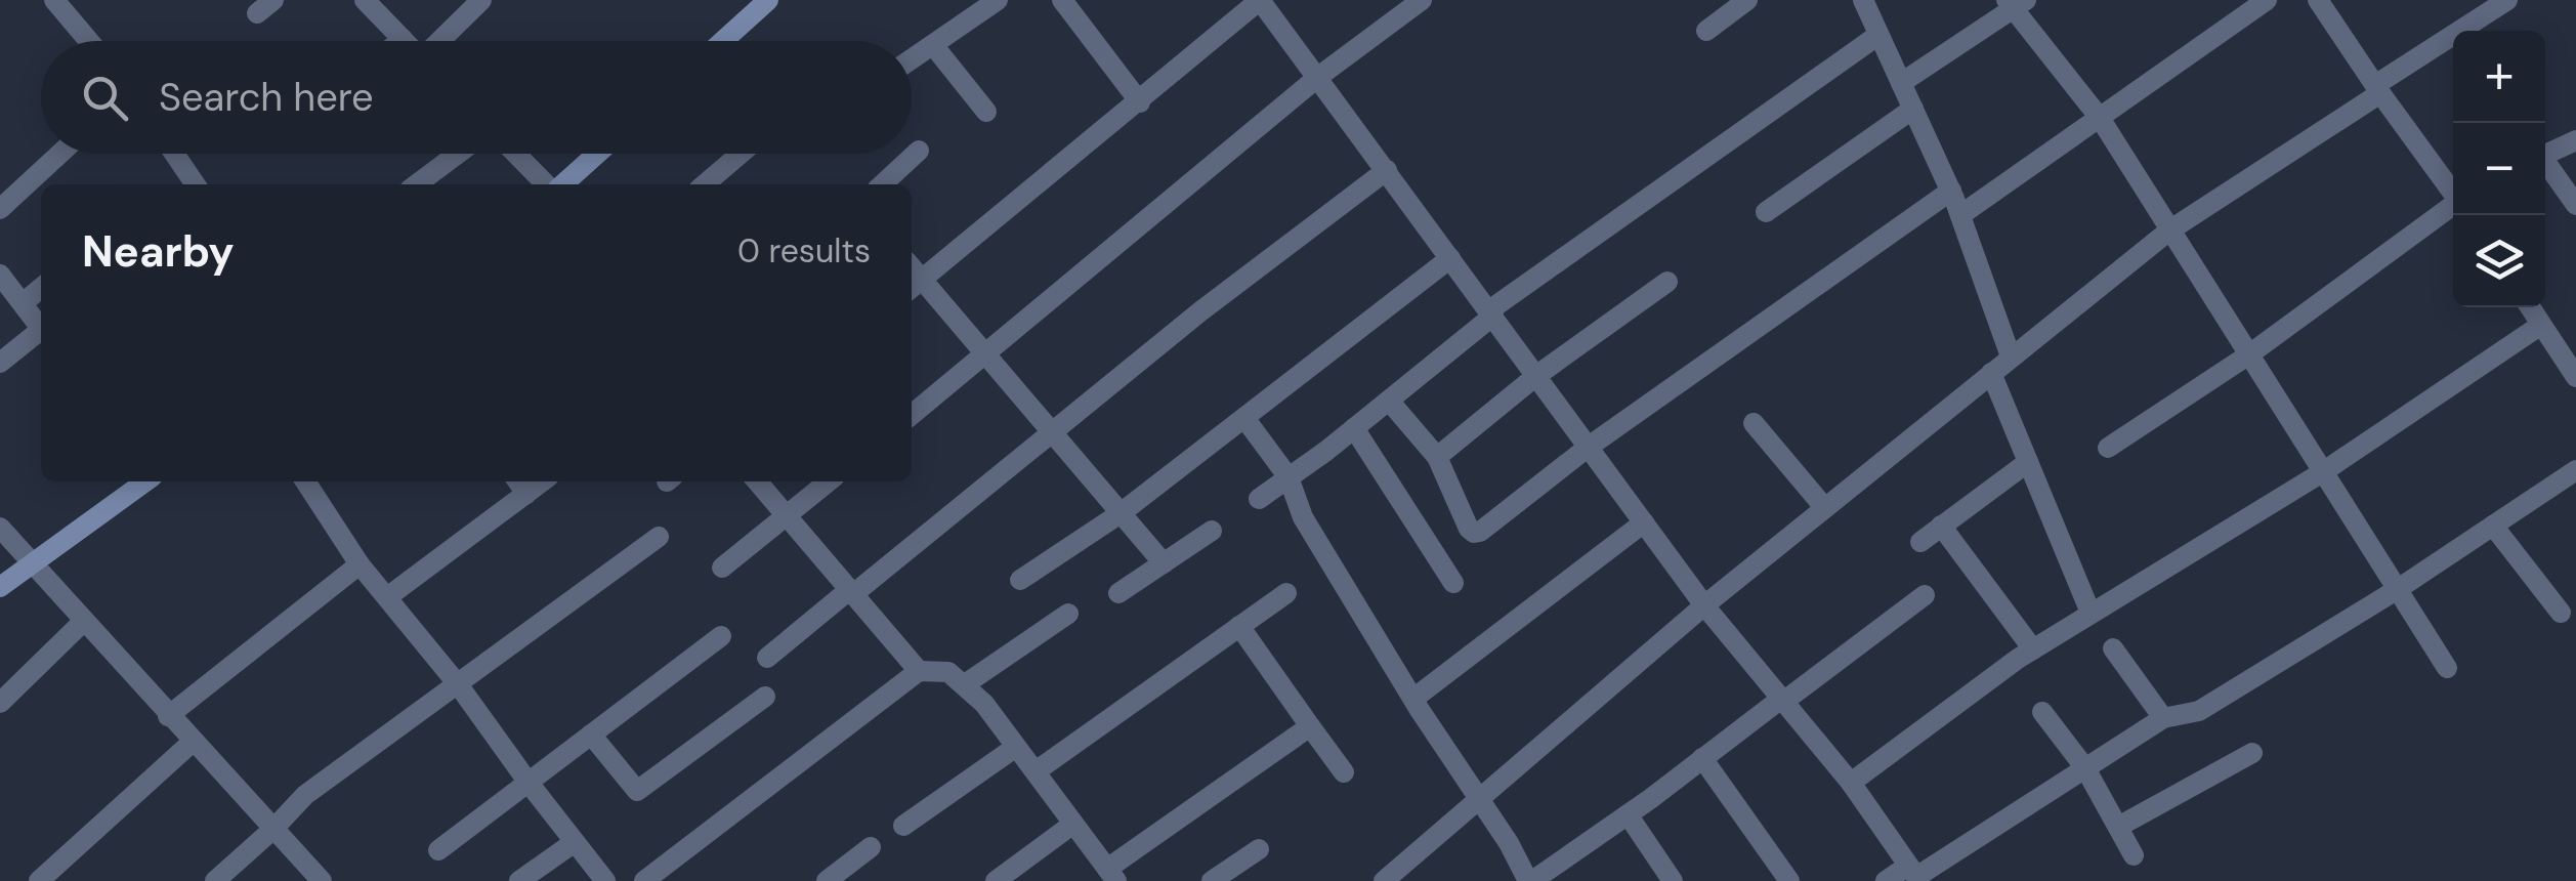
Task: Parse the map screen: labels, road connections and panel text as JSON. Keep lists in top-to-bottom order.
{
  "page": {
    "map_buttons": ["+", "−"],
    "search": "Search here",
    "heading": ["Nearby", "0 results"]
  }
}
